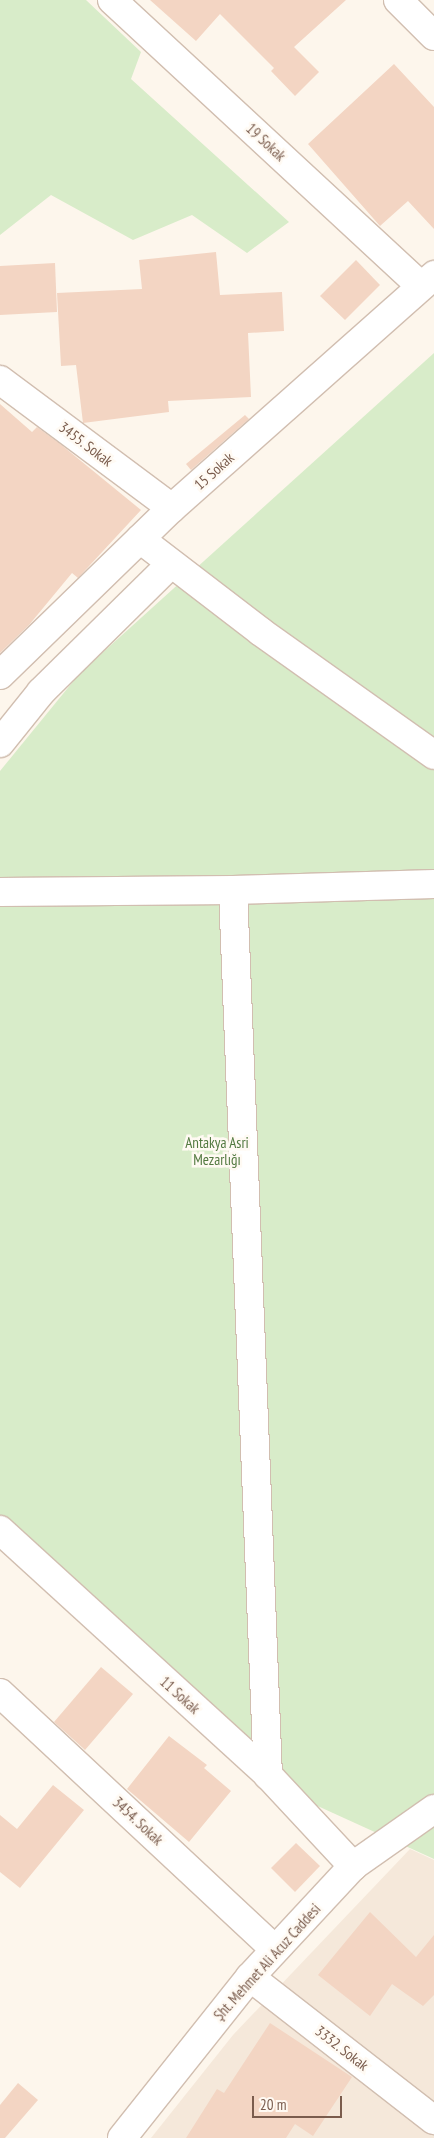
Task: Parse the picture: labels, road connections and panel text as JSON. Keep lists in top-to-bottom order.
{
  "streets": {
    "street": [
      "19 Sokak",
      "3455. Sokak",
      "15 Sokak",
      "11 Sokak",
      "3454. Sokak",
      "Şht. Mehmet Ali Acuz Caddesi",
      "3332. Sokak"
    ]
  },
  "crossings": [
    ["19 Sokak", "15 Sokak"],
    ["3455. Sokak", "15 Sokak"],
    ["11 Sokak", "Şht. Mehmet Ali Acuz Caddesi"],
    ["3454. Sokak", "Şht. Mehmet Ali Acuz Caddesi"],
    ["Şht. Mehmet Ali Acuz Caddesi", "3332. Sokak"]
  ],
  "parks": ["Antakya Asri Mezarlığı"],
  "scale_bar": "20 m"
}
